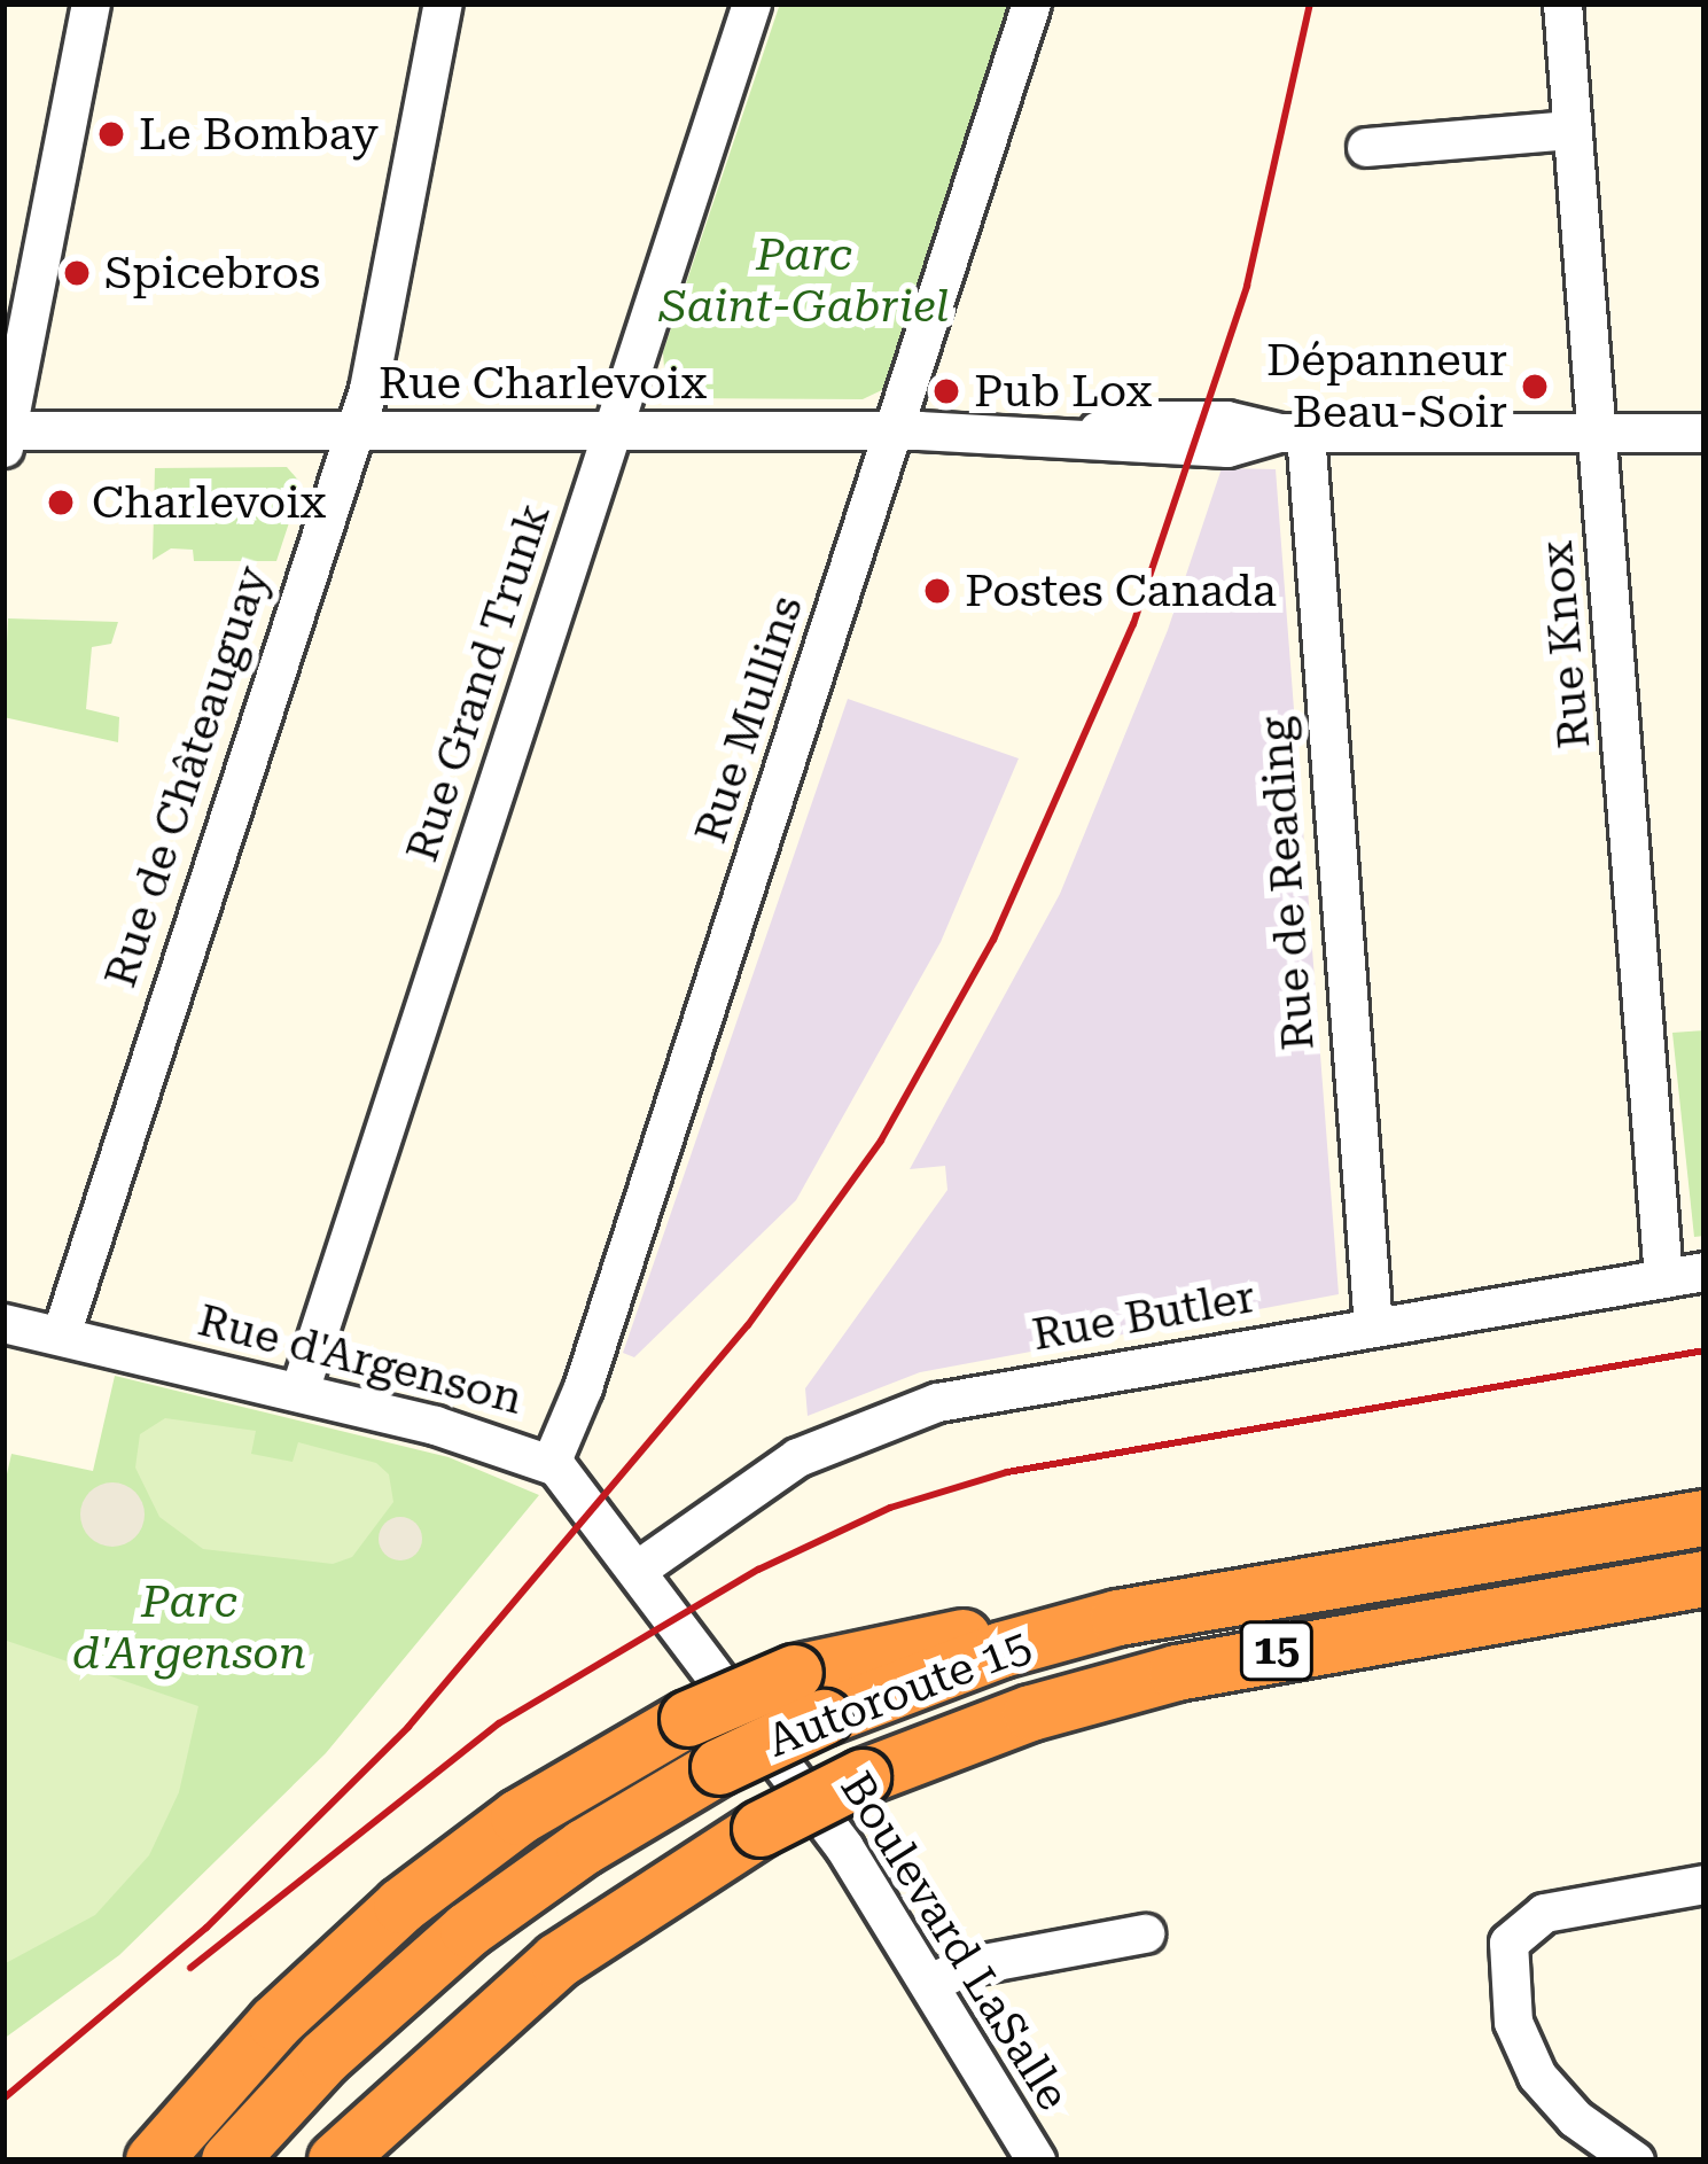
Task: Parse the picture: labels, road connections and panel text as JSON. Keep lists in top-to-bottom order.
{
  "streets": {
    "highway": ["15", "Autoroute 15"],
    "street": [
      "Rue Charlevoix",
      "Rue Knox",
      "Rue Grand Trunk",
      "Rue Mullins",
      "Rue de Châteauguay",
      "Rue de Reading",
      "Rue Butler",
      "Rue d'Argenson",
      "Boulevard LaSalle"
    ]
  },
  "crossings": [
    ["Rue Charlevoix", "Rue Knox"],
    ["Rue Charlevoix", "Rue Grand Trunk"],
    ["Rue Charlevoix", "Rue Mullins"],
    ["Rue Charlevoix", "Rue de Châteauguay"],
    ["Rue Charlevoix", "Rue de Reading"],
    ["Rue Knox", "Rue Butler"],
    ["Rue Grand Trunk", "Rue d'Argenson"],
    ["Rue Mullins", "Rue d'Argenson"],
    ["Rue de Châteauguay", "Rue d'Argenson"],
    ["Rue de Reading", "Rue Butler"],
    ["Rue Butler", "Rue d'Argenson"],
    ["Rue d'Argenson", "Boulevard LaSalle"]
  ],
  "parks": ["Parc Saint-Gabriel", "Parc d'Argenson"],
  "places": [
    "Le Bombay",
    "Spicebros",
    "Dépanneur Beau-Soir",
    "Pub Lox",
    "Charlevoix",
    "Postes Canada"
  ]
}
